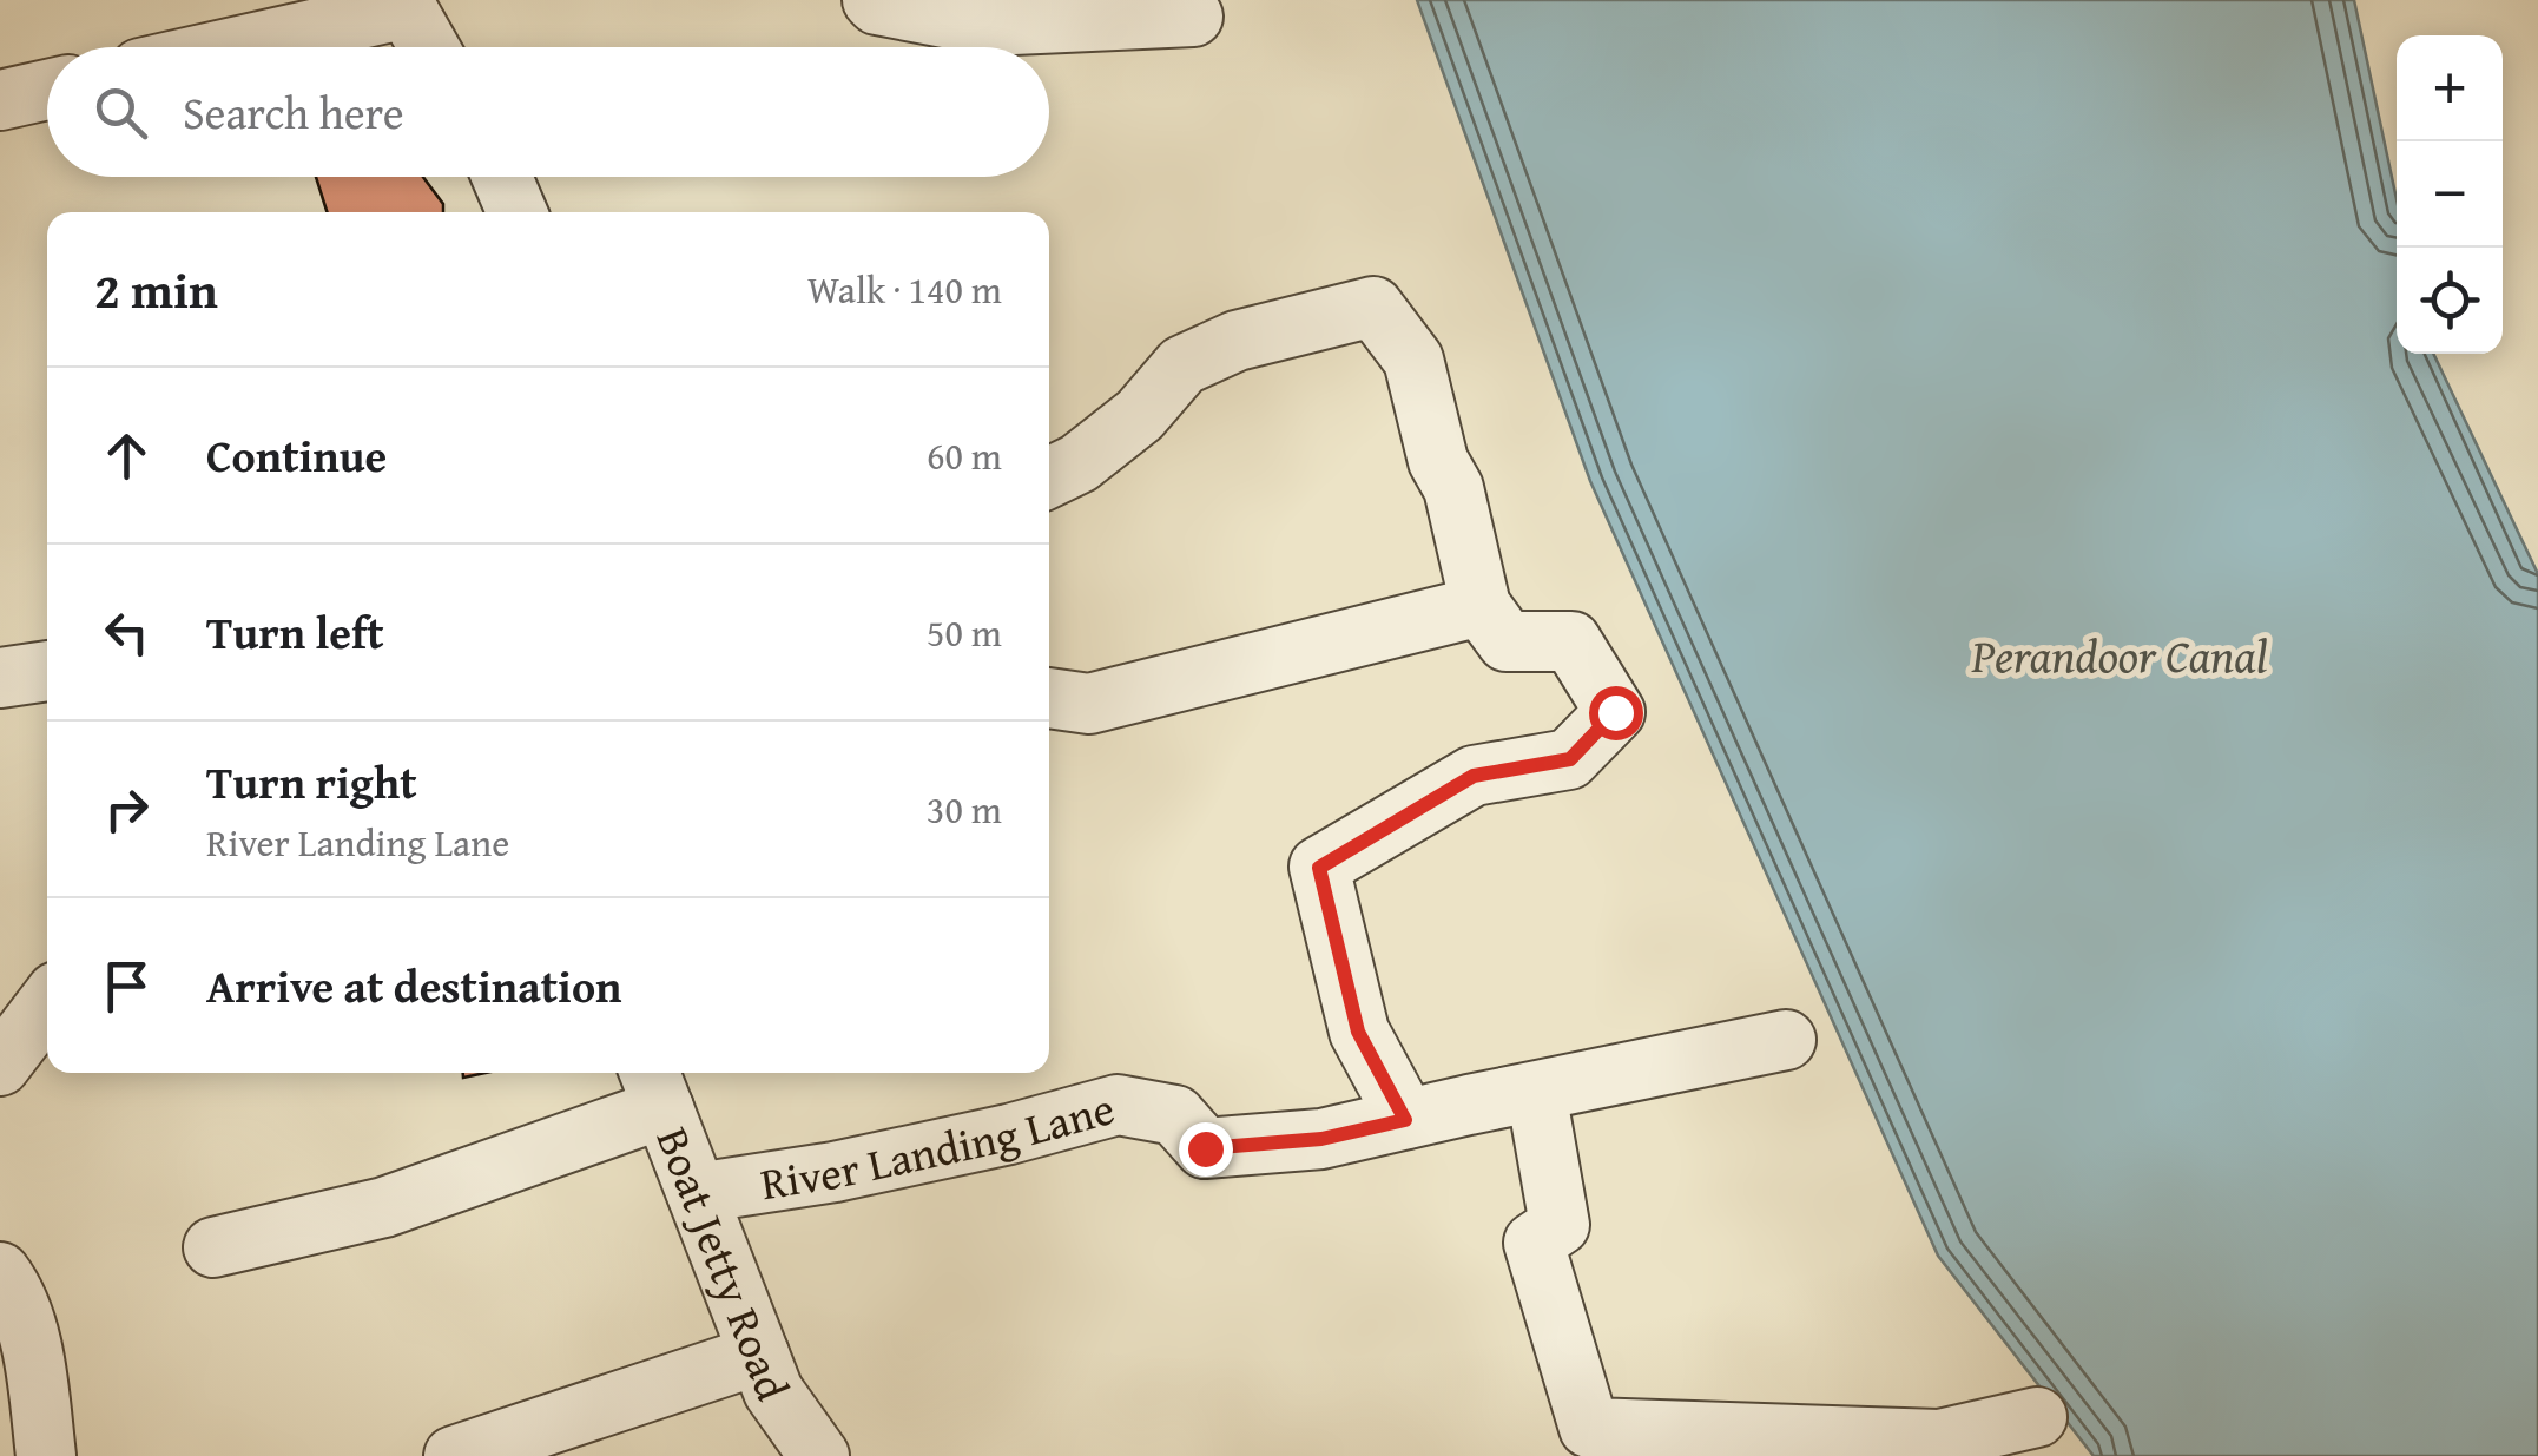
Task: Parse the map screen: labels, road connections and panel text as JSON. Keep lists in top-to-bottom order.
{
  "streets": {
    "street": ["River Landing Lane", "Boat Jetty Road"]
  },
  "crossings": [
    ["River Landing Lane", "Boat Jetty Road"]
  ],
  "water": ["Perandoor Canal"],
  "page": {
    "map_buttons": ["+", "−"],
    "search": "Search here",
    "heading": ["2 min", "Walk · 140 m"],
    "list": [
      ["Continue", "60 m"],
      ["Turn left", "50 m"],
      ["Turn right", "River Landing Lane", "30 m"],
      "Arrive at destination"
    ]
  }
}
